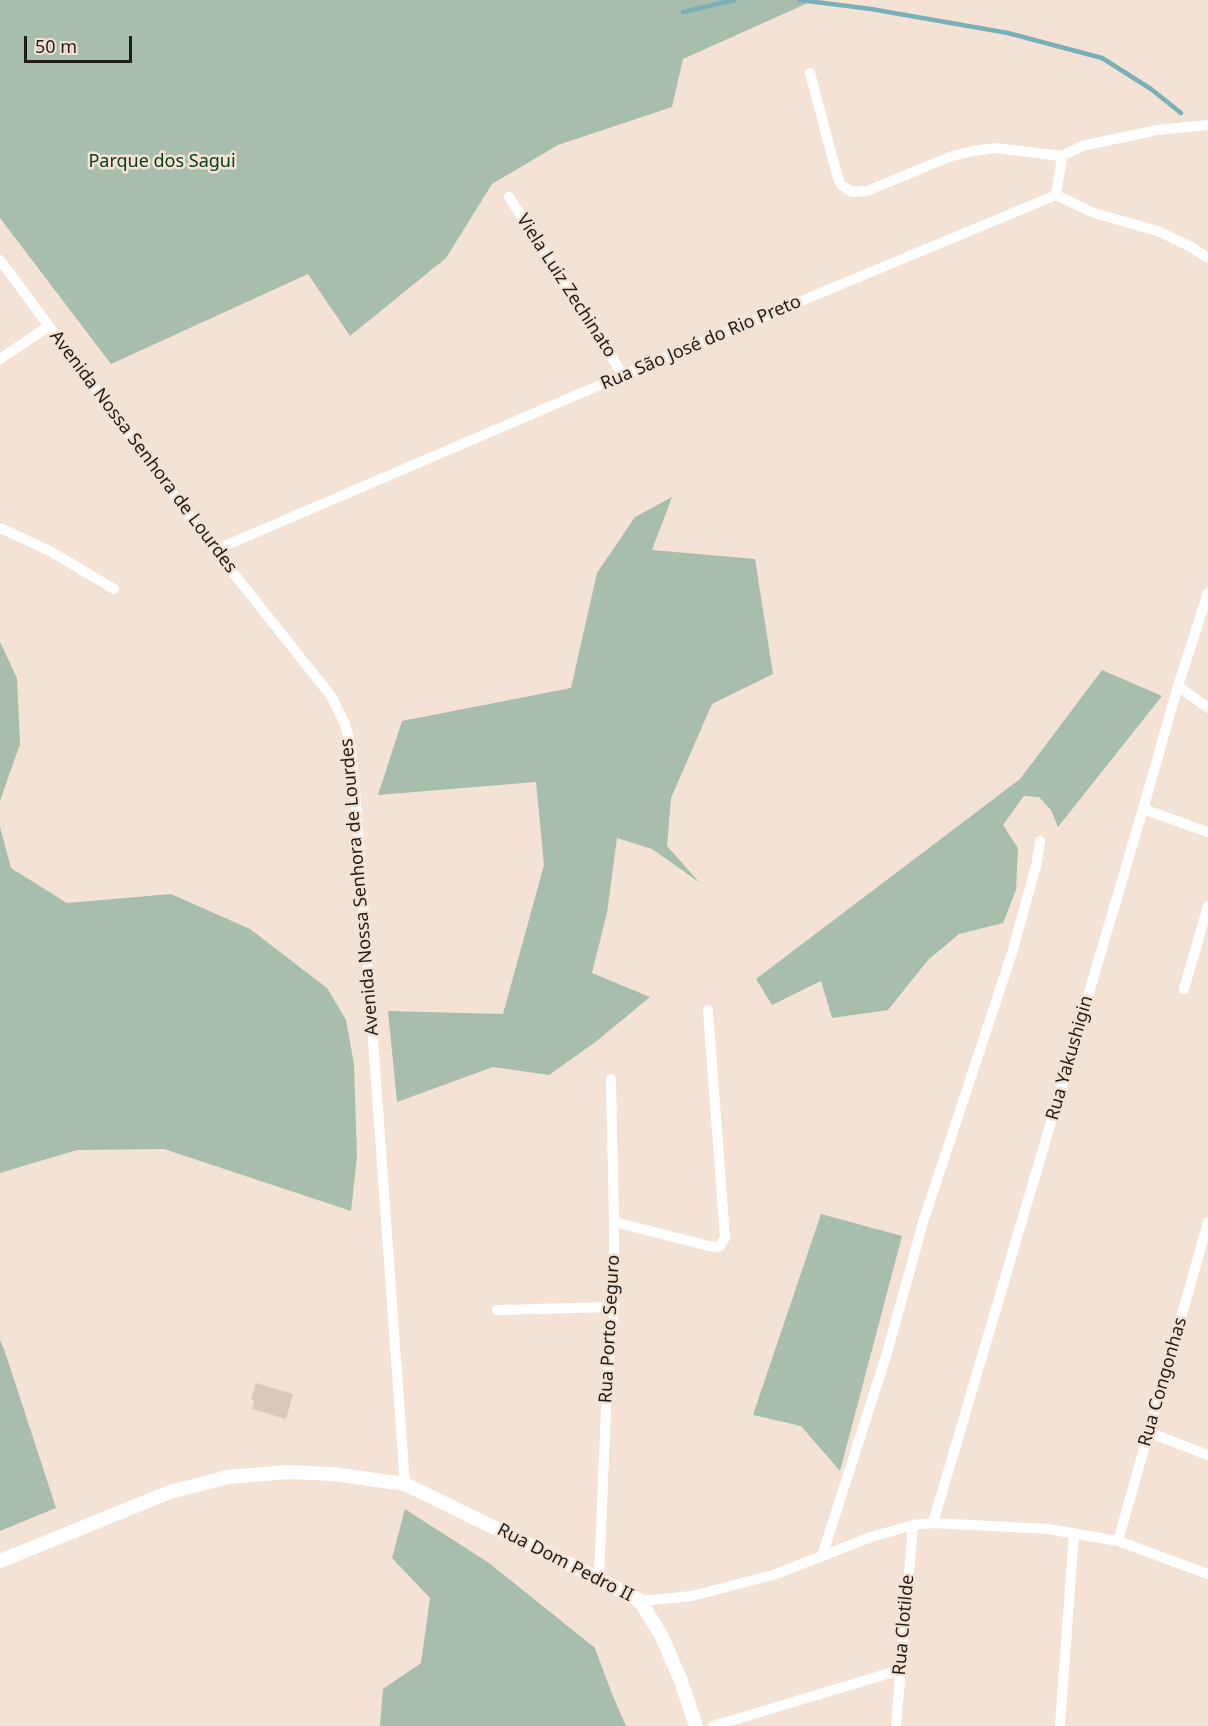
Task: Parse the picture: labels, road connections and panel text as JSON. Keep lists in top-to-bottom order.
{
  "streets": {
    "street": [
      "Viela Luiz Zechinato",
      "Rua São José do Rio Preto",
      "Avenida Nossa Senhora de Lourdes",
      "Rua Yakushigin",
      "Rua Porto Seguro",
      "Rua Congonhas",
      "Rua Dom Pedro II",
      "Rua Clotilde"
    ]
  },
  "crossings": [
    ["Viela Luiz Zechinato", "Rua São José do Rio Preto"],
    ["Rua São José do Rio Preto", "Avenida Nossa Senhora de Lourdes"],
    ["Avenida Nossa Senhora de Lourdes", "Rua Dom Pedro II"],
    ["Rua Yakushigin", "Rua Dom Pedro II"],
    ["Rua Porto Seguro", "Rua Dom Pedro II"],
    ["Rua Congonhas", "Rua Dom Pedro II"],
    ["Rua Dom Pedro II", "Rua Clotilde"]
  ],
  "parks": ["Parque dos Sagui"],
  "scale_bar": "50 m"
}
